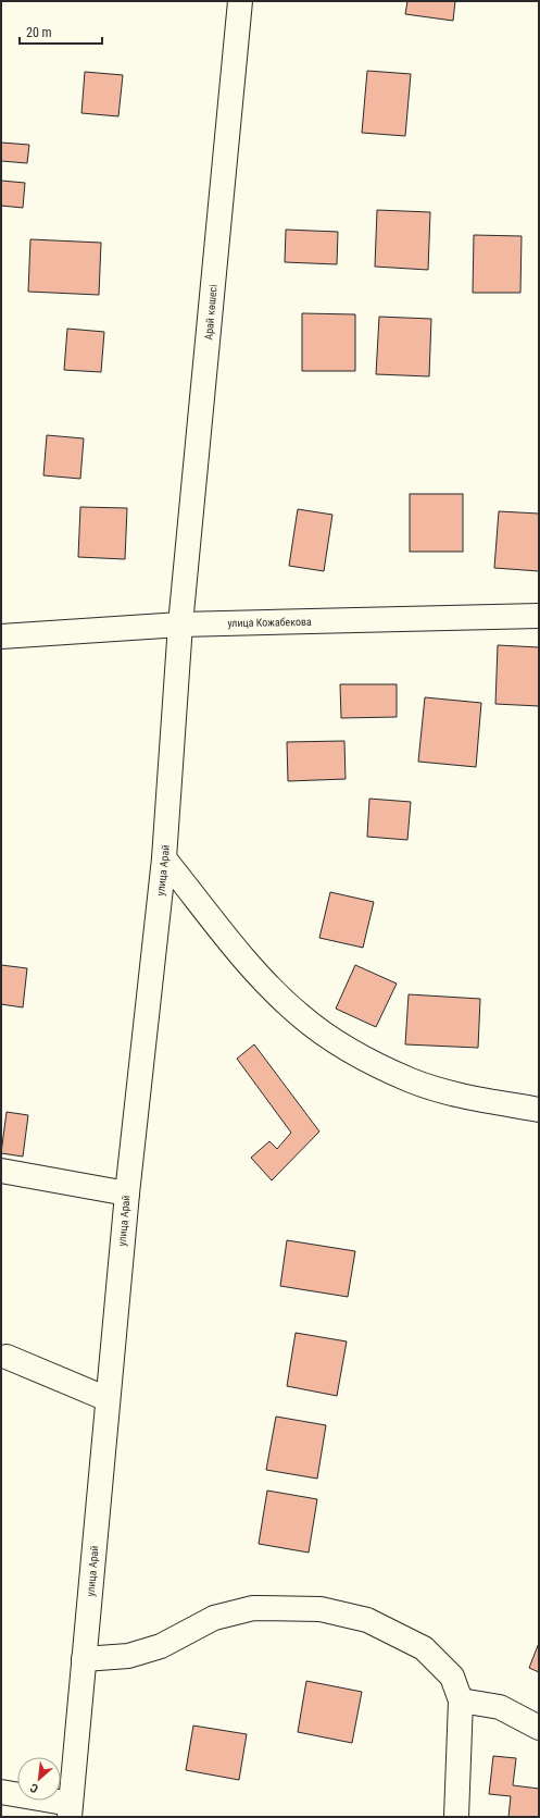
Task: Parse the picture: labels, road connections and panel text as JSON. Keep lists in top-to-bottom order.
{
  "streets": {
    "street": ["Арай көшесі", "улица Кожабекова", "улица Арай"]
  },
  "crossings": [
    ["Арай көшесі", "улица Кожабекова"],
    ["Арай көшесі", "улица Арай"],
    ["улица Кожабекова", "улица Арай"]
  ],
  "scale_bar": "20 m",
  "north": "bottom left"
}
